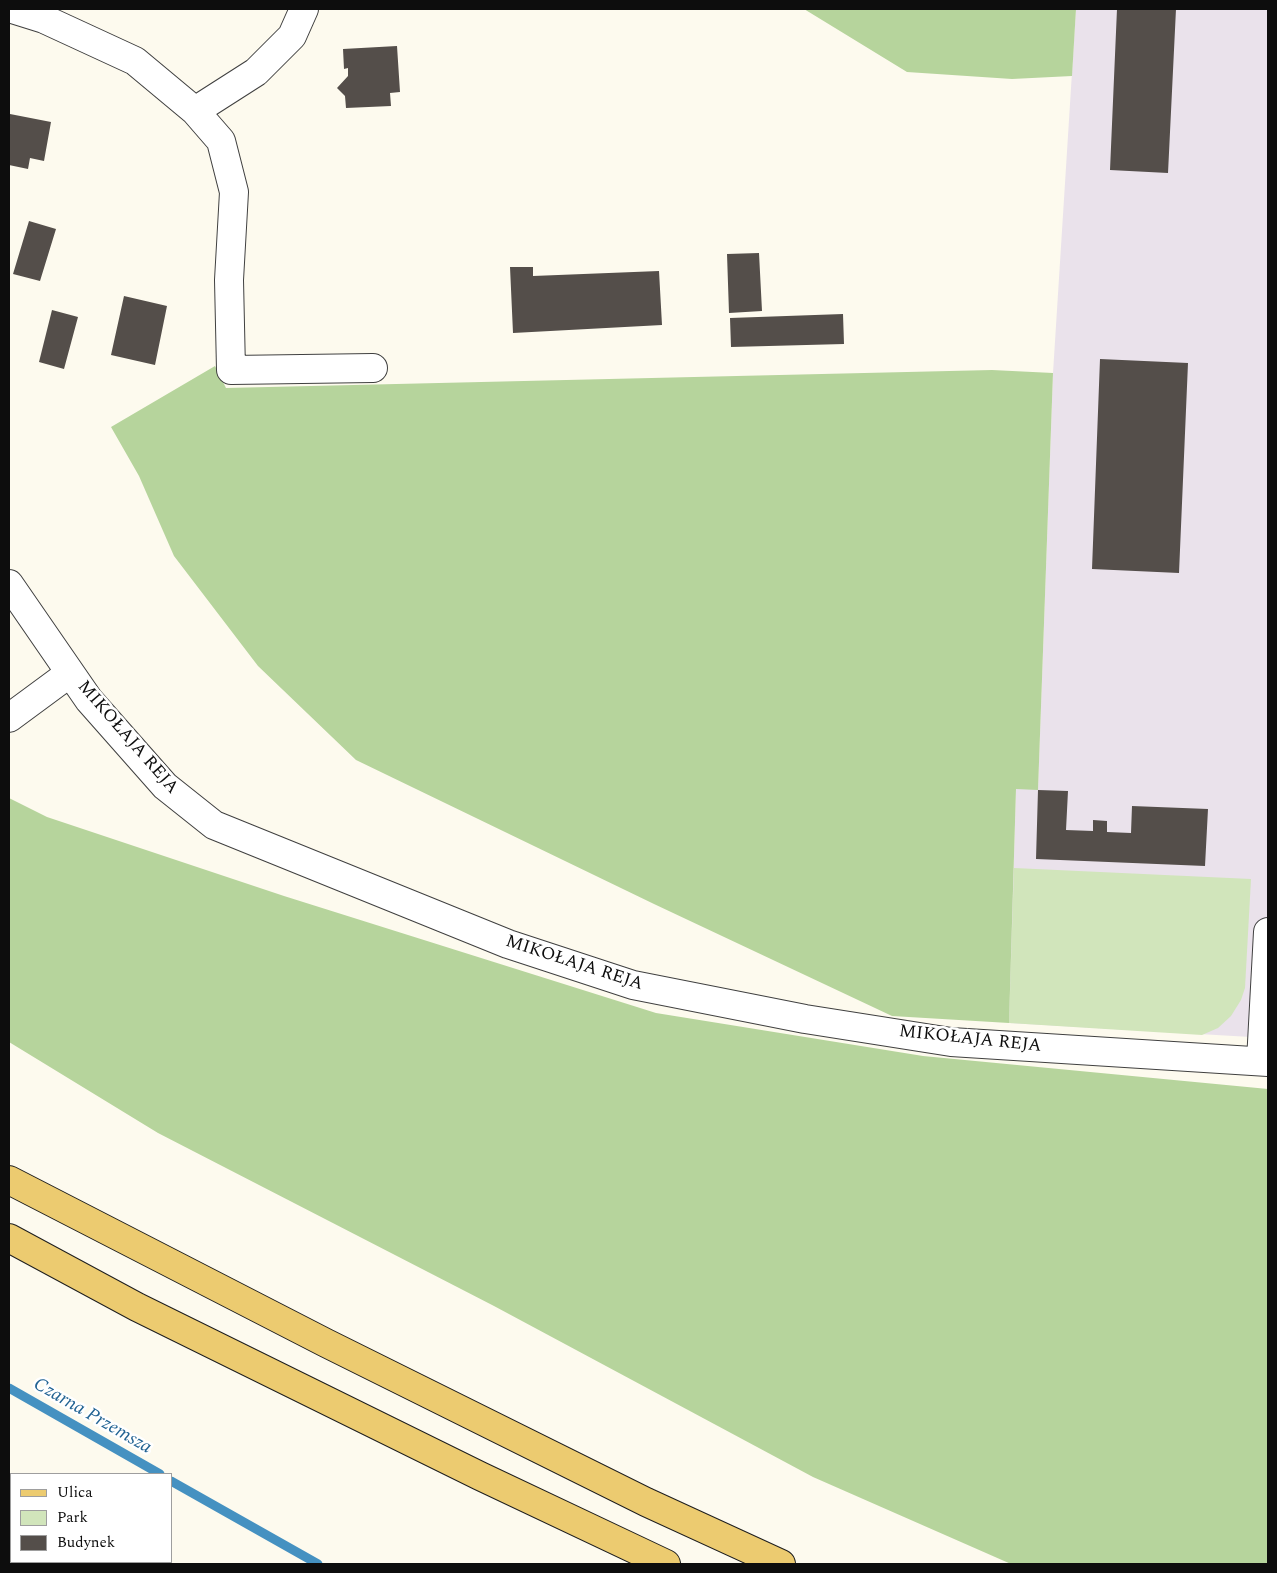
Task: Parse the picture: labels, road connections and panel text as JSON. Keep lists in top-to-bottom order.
{
  "streets": {
    "street": ["MIKOŁAJA REJA"]
  },
  "water": ["Czarna Przemsza"],
  "legend": ["Ulica", "Park", "Budynek"]
}
